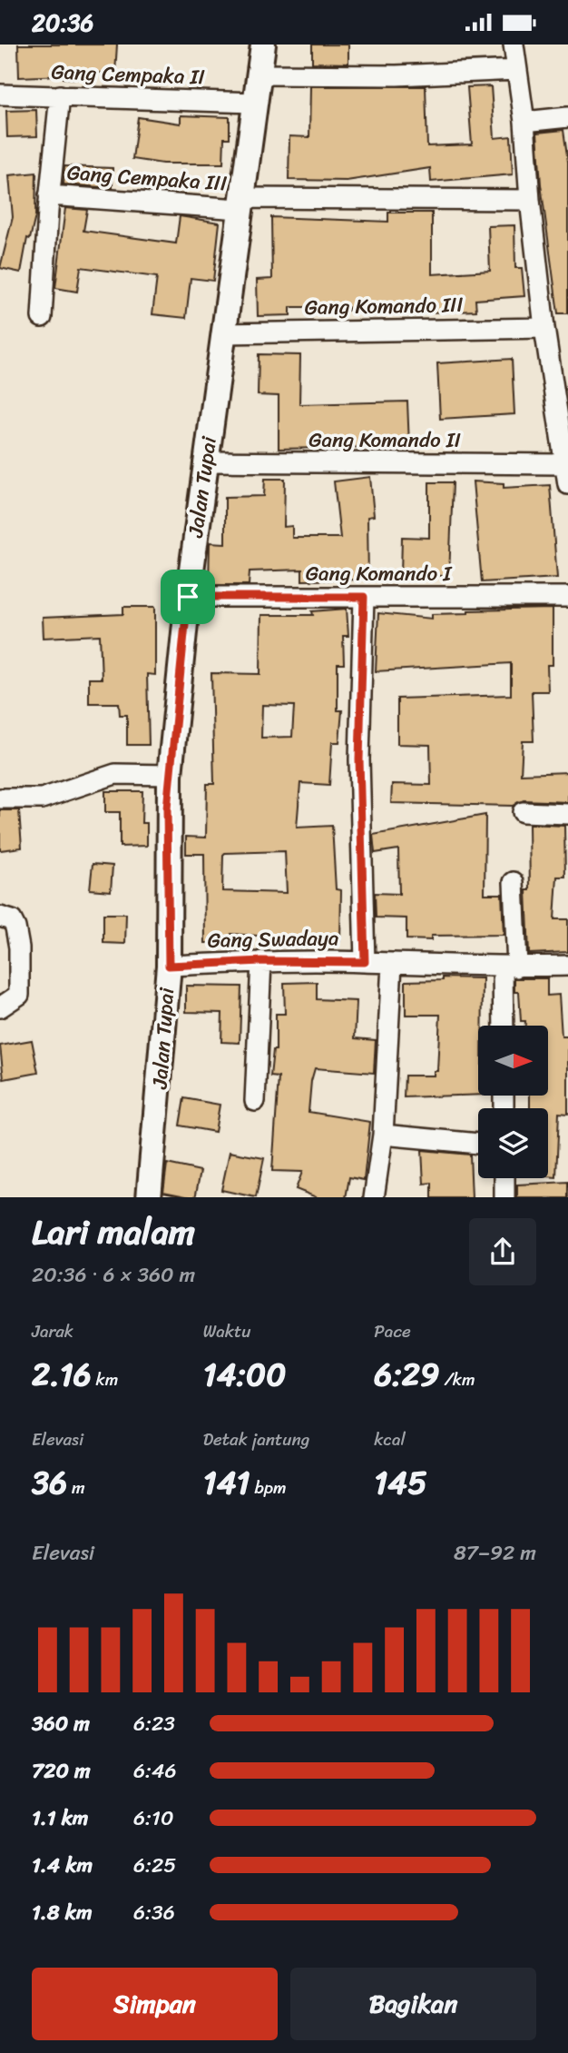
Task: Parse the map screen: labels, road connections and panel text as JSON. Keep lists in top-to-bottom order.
{
  "streets": {
    "street": [
      "Gang Cempaka II",
      "Gang Cempaka III",
      "Gang Komando III",
      "Gang Komando II",
      "Jalan Tupai",
      "Gang Komando I",
      "Gang Swadaya"
    ]
  },
  "crossings": [
    ["Gang Cempaka II", "Jalan Tupai"],
    ["Gang Cempaka III", "Jalan Tupai"],
    ["Gang Komando III", "Jalan Tupai"],
    ["Gang Komando II", "Jalan Tupai"],
    ["Jalan Tupai", "Gang Komando I"],
    ["Jalan Tupai", "Gang Swadaya"]
  ],
  "north": "right",
  "page": {
    "status": "20:36",
    "heading": ["Lari malam", "20:36 · 6 × 360 m"],
    "stats": [
      ["Jarak", "2.16 km"],
      ["Waktu", "14:00"],
      ["Pace", "6:29 /km"],
      ["Elevasi", "36 m"],
      ["Detak jantung", "141 bpm"],
      ["kcal", "145"]
    ],
    "chart": ["Elevasi", "87–92 m"],
    "list": [
      {
        "name": "360 m",
        "note": "6:23"
      },
      {
        "name": "720 m",
        "note": "6:46"
      },
      {
        "name": "1.1 km",
        "note": "6:10"
      },
      {
        "name": "1.4 km",
        "note": "6:25"
      },
      {
        "name": "1.8 km",
        "note": "6:36"
      }
    ],
    "buttons": ["Simpan", "Bagikan"]
  }
}
